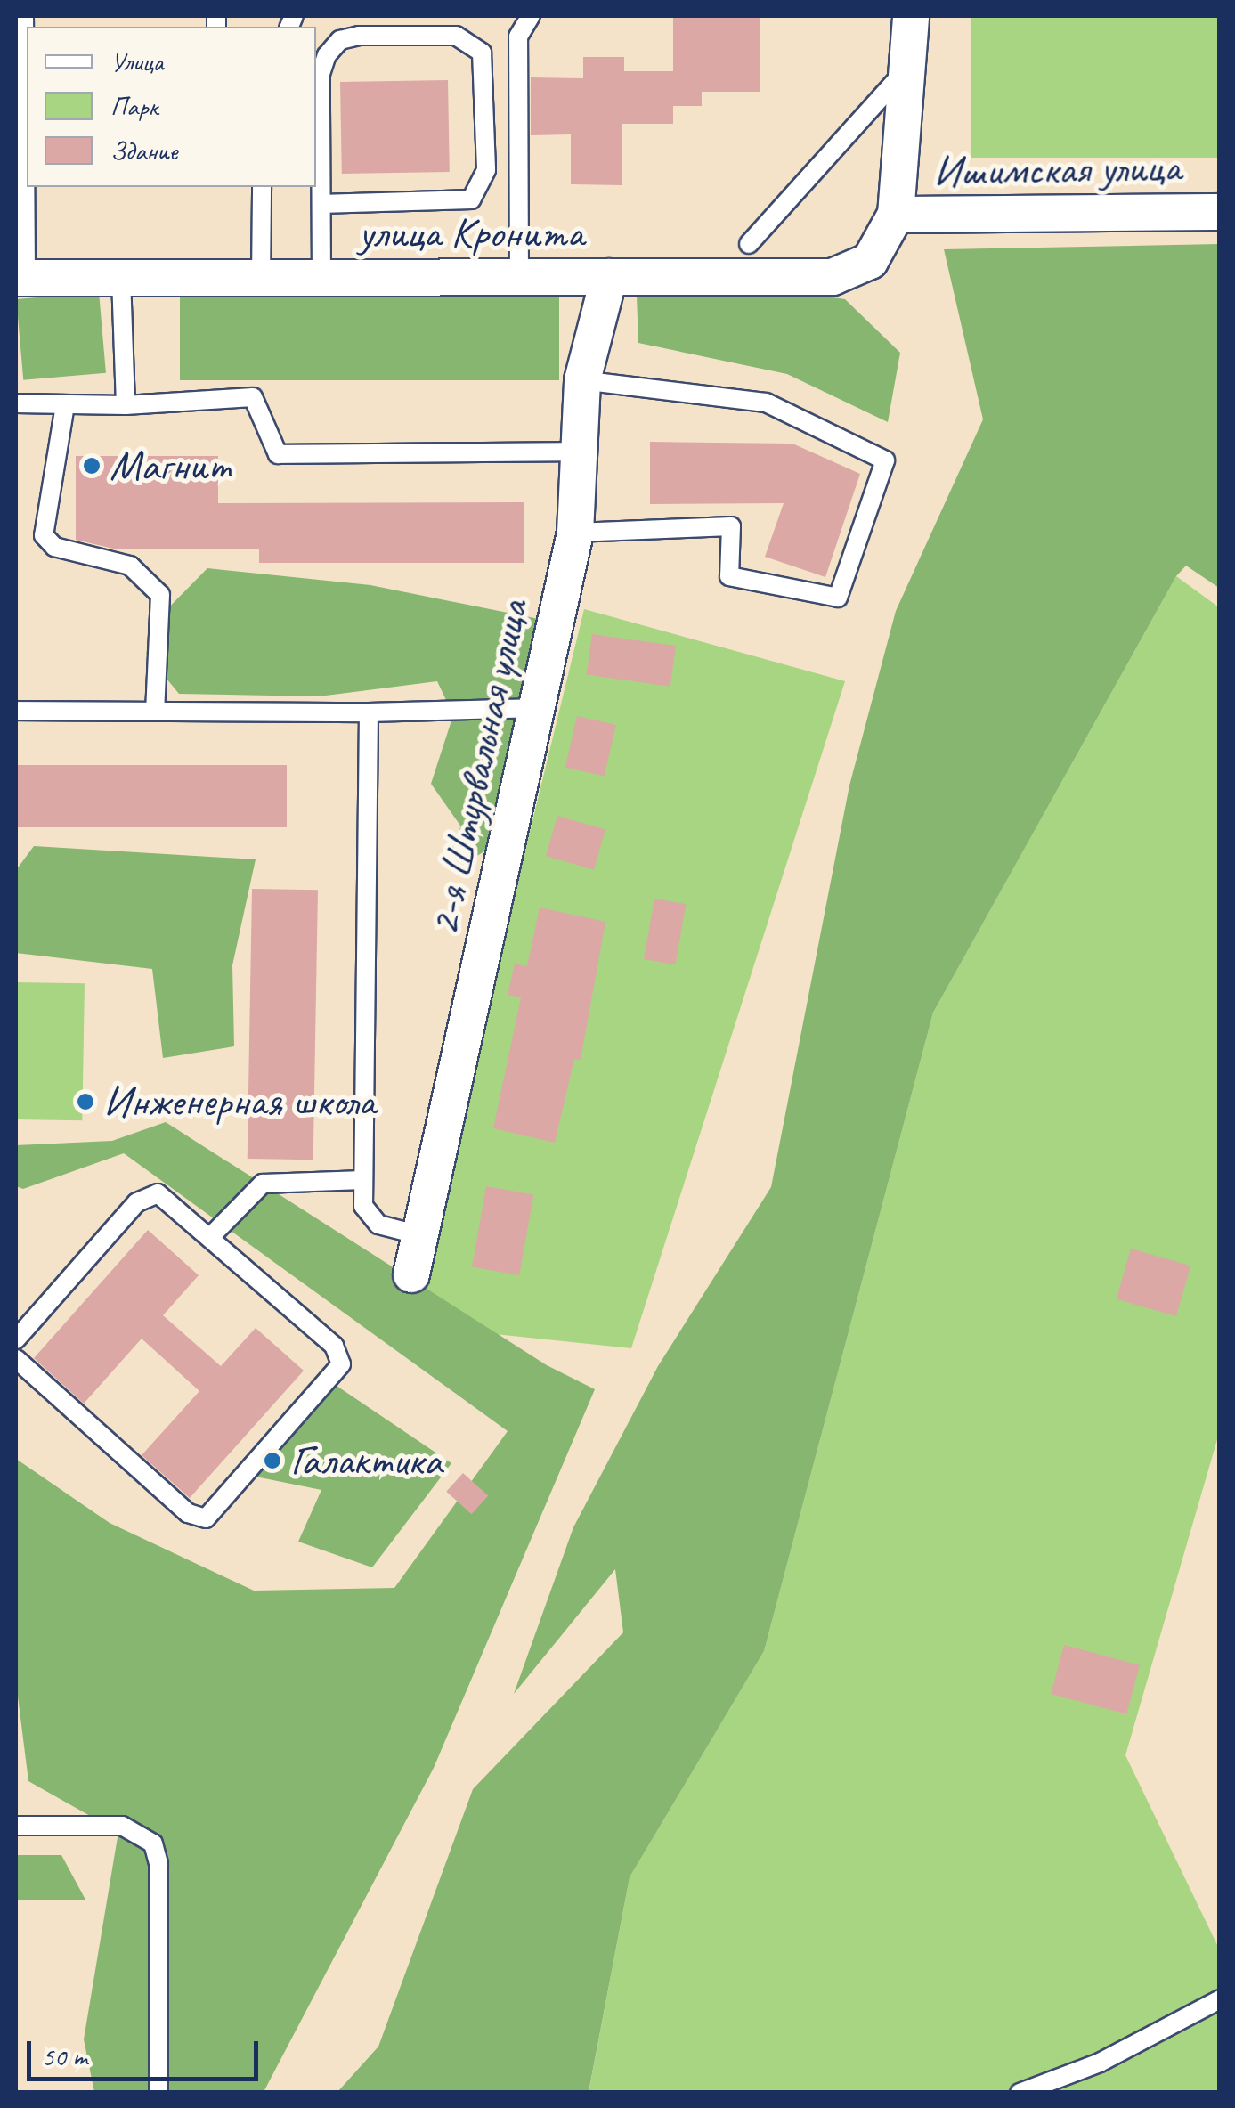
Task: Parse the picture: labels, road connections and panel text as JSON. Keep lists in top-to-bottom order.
{
  "streets": {
    "street": ["Ишимская улица", "улица Кронита", "2-я Штурвальная улица"]
  },
  "crossings": [
    ["Ишимская улица", "улица Кронита"],
    ["улица Кронита", "2-я Штурвальная улица"]
  ],
  "places": ["Магнит", "Инженерная школа", "Галактика"],
  "legend": ["Улица", "Парк", "Здание"],
  "scale_bar": "50 m"
}
